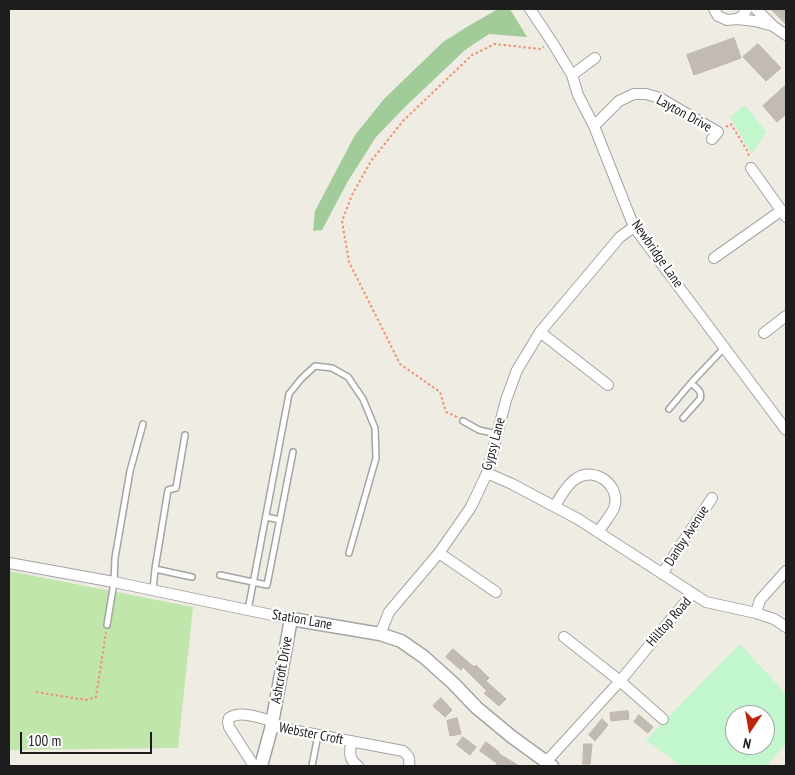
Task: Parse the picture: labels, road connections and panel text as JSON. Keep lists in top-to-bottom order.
{
  "streets": {
    "street": [
      "Layton Drive",
      "Newbridge Lane",
      "Gypsy Lane",
      "Danby Avenue",
      "Station Lane",
      "Hilltop Road",
      "Ashcroft Drive",
      "Webster Croft"
    ]
  },
  "crossings": [
    ["Layton Drive", "Newbridge Lane"],
    ["Newbridge Lane", "Gypsy Lane"],
    ["Gypsy Lane", "Danby Avenue"],
    ["Gypsy Lane", "Station Lane"],
    ["Danby Avenue", "Hilltop Road"],
    ["Station Lane", "Hilltop Road"],
    ["Station Lane", "Ashcroft Drive"],
    ["Ashcroft Drive", "Webster Croft"]
  ],
  "scale_bar": "100 m",
  "north": "bottom"
}
